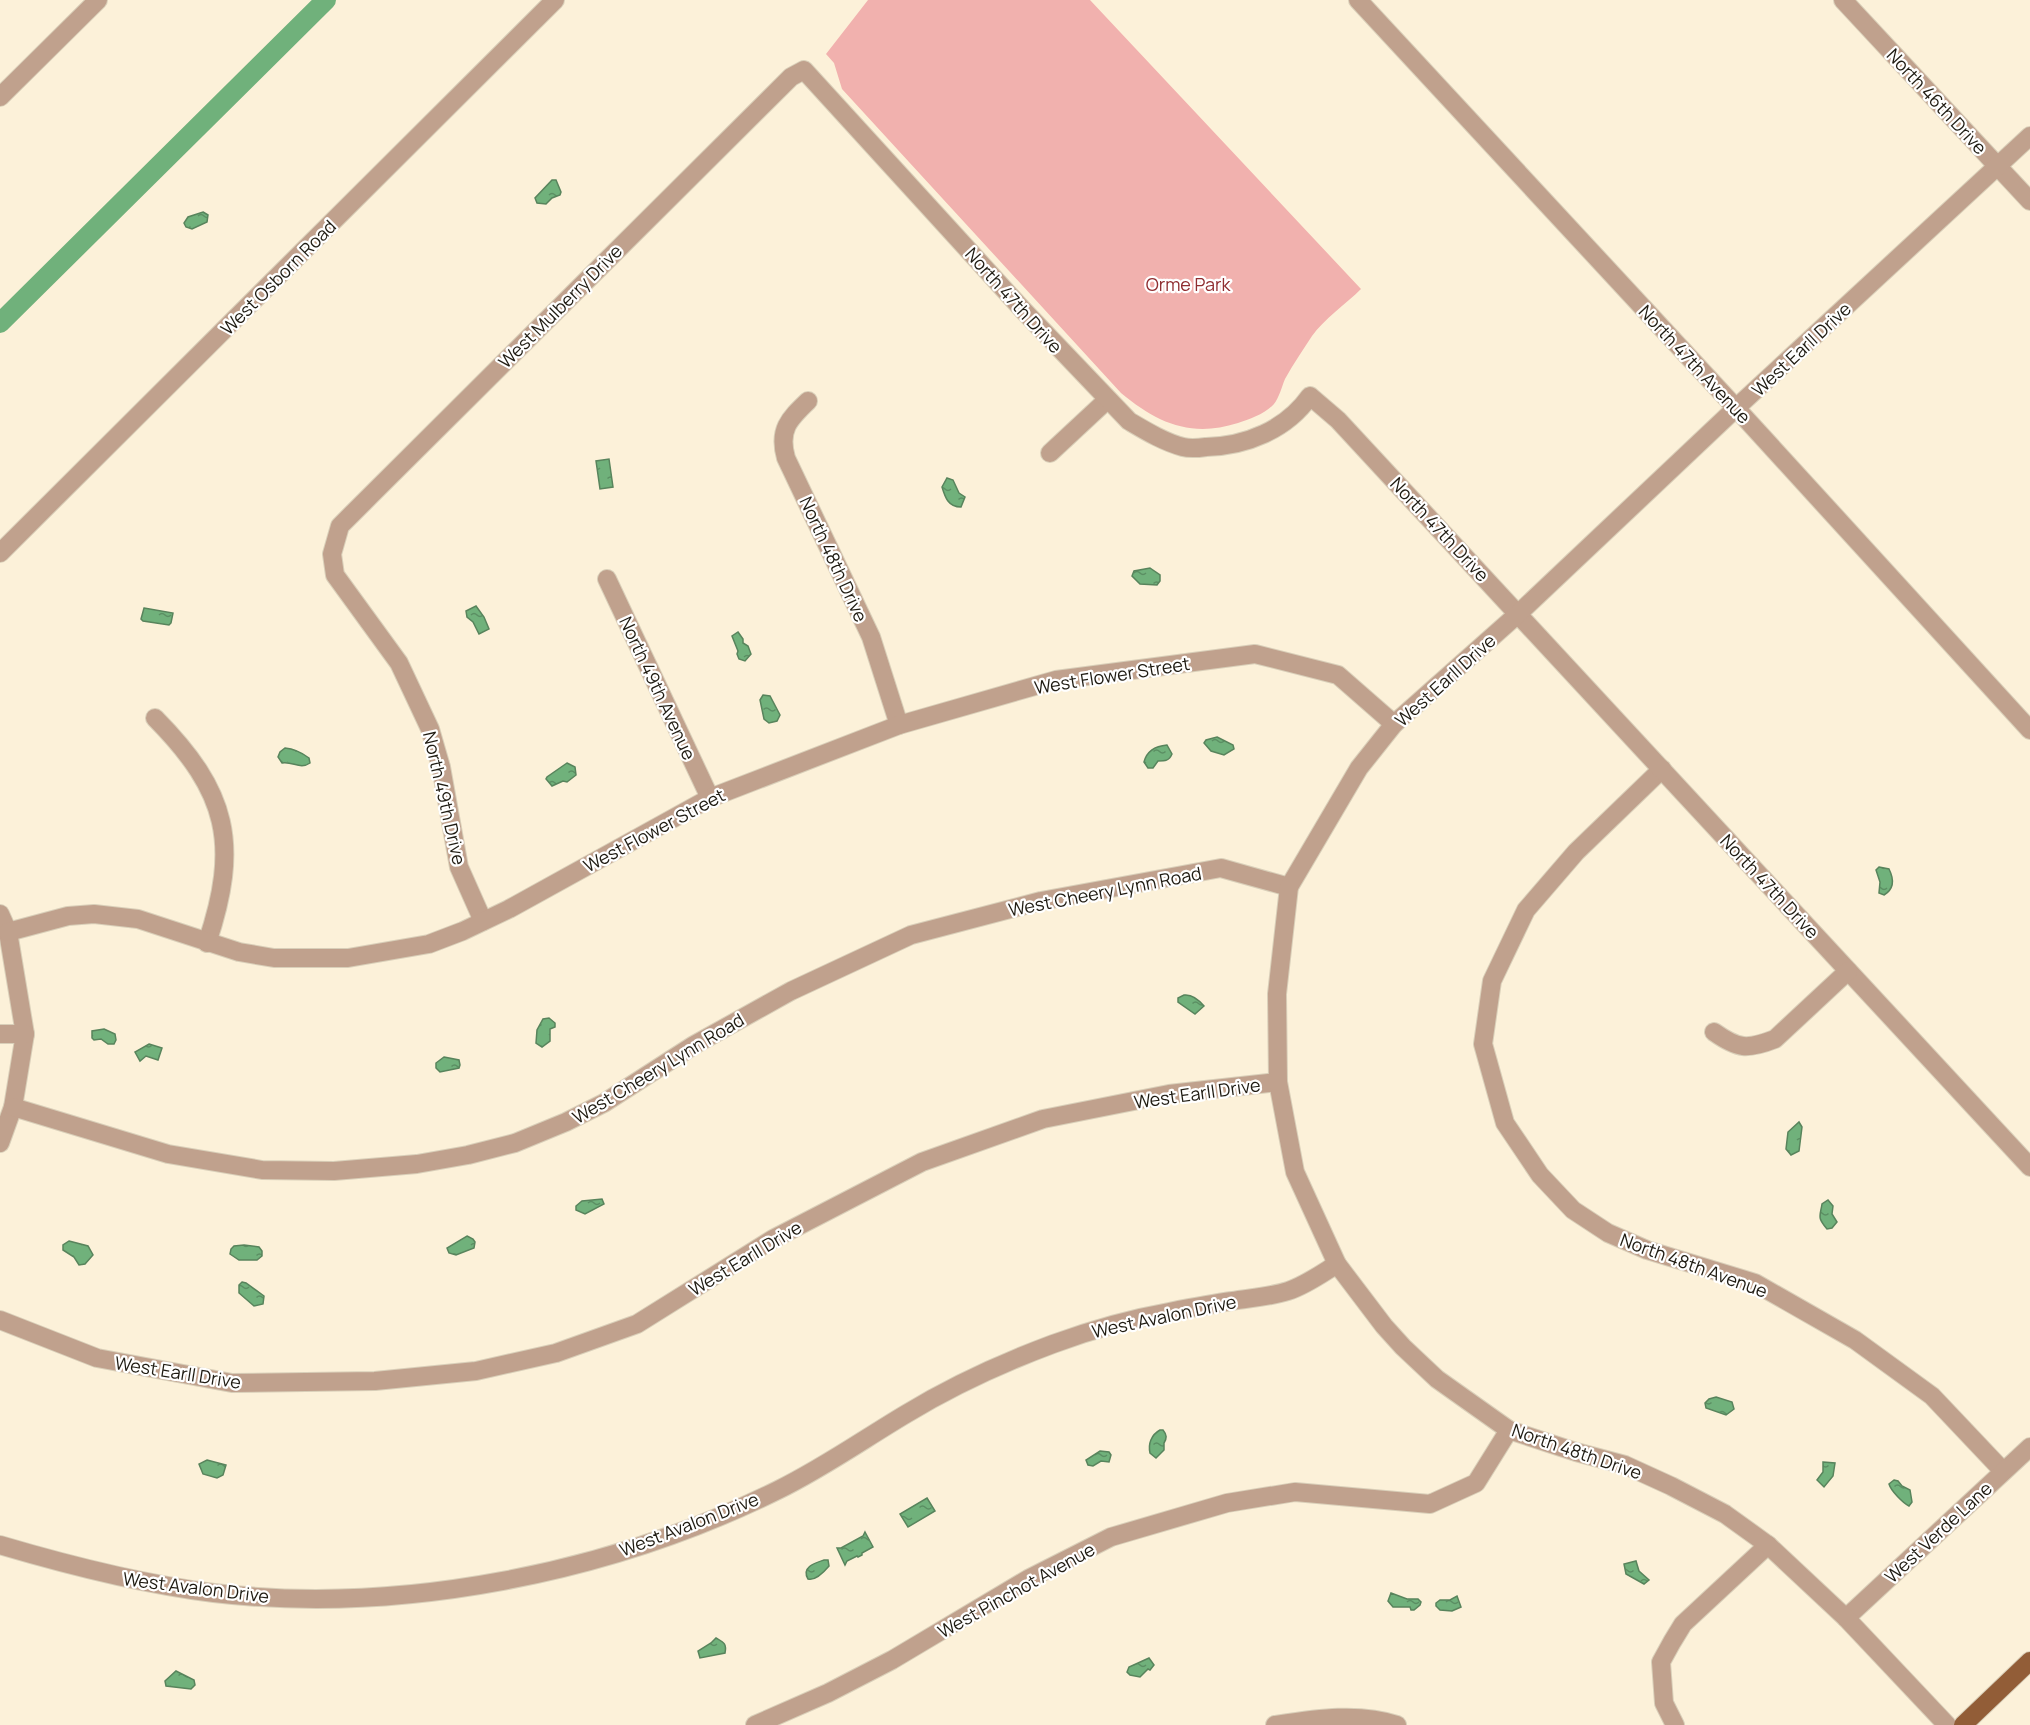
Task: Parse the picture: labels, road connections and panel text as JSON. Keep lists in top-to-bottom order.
{
  "streets": {
    "street": [
      "North 46th Drive",
      "West Osborn Road",
      "North 47th Drive",
      "West Mulberry Drive",
      "West Earll Drive",
      "North 47th Avenue",
      "North 48th Drive",
      "West Flower Street",
      "North 49th Avenue",
      "North 49th Drive",
      "West Cheery Lynn Road",
      "North 48th Avenue",
      "West Avalon Drive",
      "West Verde Lane",
      "West Pinchot Avenue"
    ]
  },
  "crossings": [
    ["North 46th Drive", "West Earll Drive"],
    ["North 47th Drive", "West Mulberry Drive"],
    ["North 47th Drive", "West Earll Drive"],
    ["North 47th Drive", "North 48th Avenue"],
    ["West Mulberry Drive", "North 49th Drive"],
    ["West Earll Drive", "North 47th Avenue"],
    ["West Earll Drive", "North 48th Drive"],
    ["West Earll Drive", "West Flower Street"],
    ["West Earll Drive", "West Cheery Lynn Road"],
    ["North 48th Drive", "West Flower Street"],
    ["North 48th Drive", "West Avalon Drive"],
    ["North 48th Drive", "West Verde Lane"],
    ["North 48th Drive", "West Pinchot Avenue"],
    ["West Flower Street", "North 49th Avenue"],
    ["West Flower Street", "North 49th Drive"],
    ["North 48th Avenue", "West Verde Lane"]
  ],
  "parks": ["Orme Park"]
}
